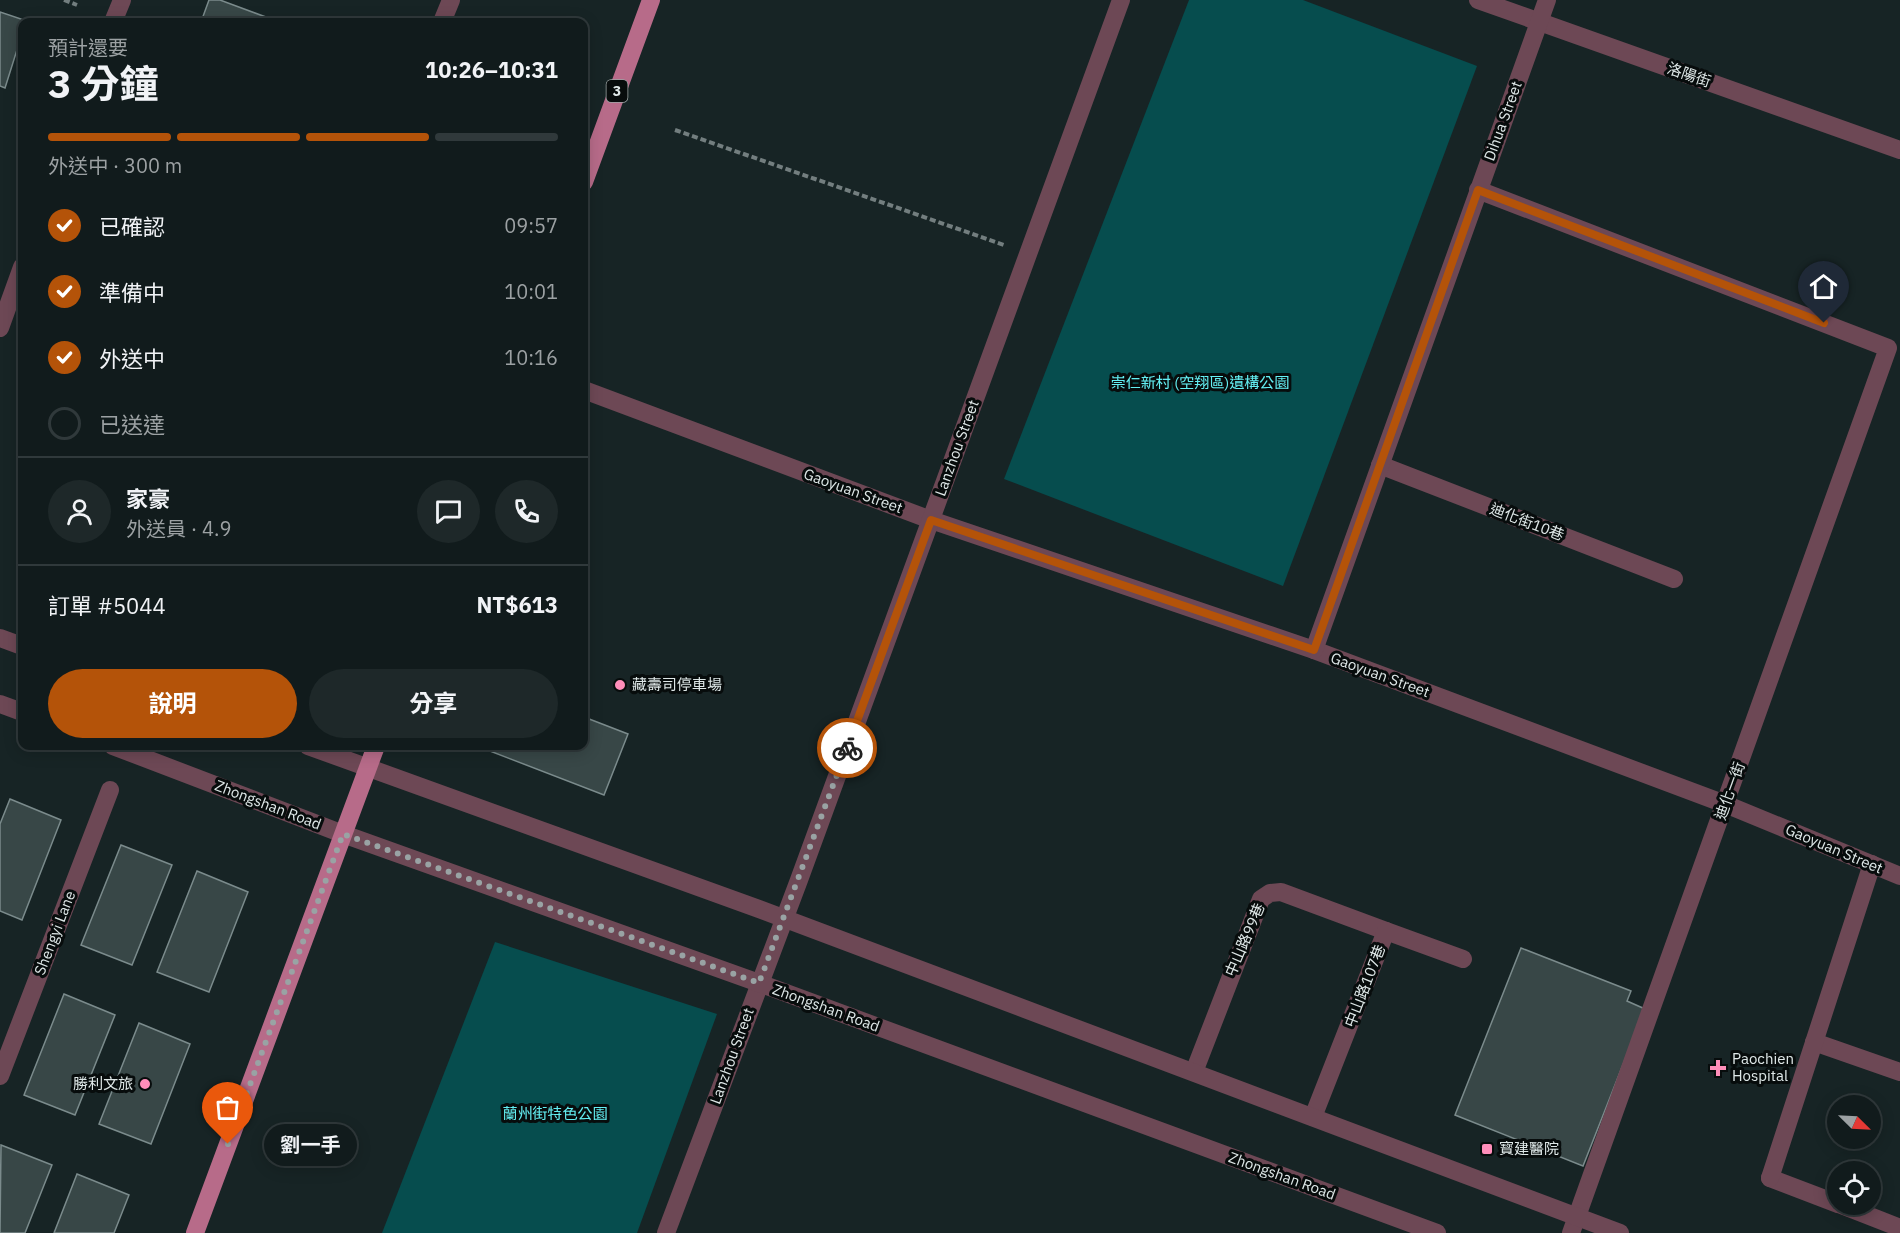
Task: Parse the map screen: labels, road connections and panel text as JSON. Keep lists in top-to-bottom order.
{
  "streets": {
    "main road": ["3"],
    "street": [
      "洛陽街",
      "Dihua Street",
      "Lanzhou Street",
      "Gaoyuan Street",
      "迪化街10巷",
      "迪化一街",
      "Zhongshan Road",
      "Shengyi Lane",
      "中山路99巷",
      "中山路107巷"
    ]
  },
  "crossings": [
    ["洛陽街", "Dihua Street"],
    ["Dihua Street", "Gaoyuan Street"],
    ["Dihua Street", "迪化街10巷"],
    ["Dihua Street", "迪化一街"],
    ["Lanzhou Street", "Gaoyuan Street"],
    ["Lanzhou Street", "Zhongshan Road"],
    ["Gaoyuan Street", "迪化一街"],
    ["中山路99巷", "中山路107巷"]
  ],
  "parks": ["崇仁新村 (空翔區)遺構公園", "蘭州街特色公園"],
  "places": {
    "other": ["藏壽司停車場", "勝利文旅", "劉一手"],
    "health": ["Paochien Hospital"],
    "transit": ["寳建醫院"]
  },
  "north": "bottom right",
  "page": {
    "heading": ["3 分鐘", "預計還要", "10:26–10:31"],
    "panel": [
      "家豪",
      "外送員 · 4.9",
      "訂單 #5044",
      "NT$613"
    ],
    "bar": "外送中 · 300 m",
    "list": [
      ["已確認", "09:57"],
      ["準備中", "10:01"],
      ["外送中", "10:16"],
      "已送達"
    ],
    "buttons": ["說明", "分享"],
    "bubble": "劉一手"
  }
}
